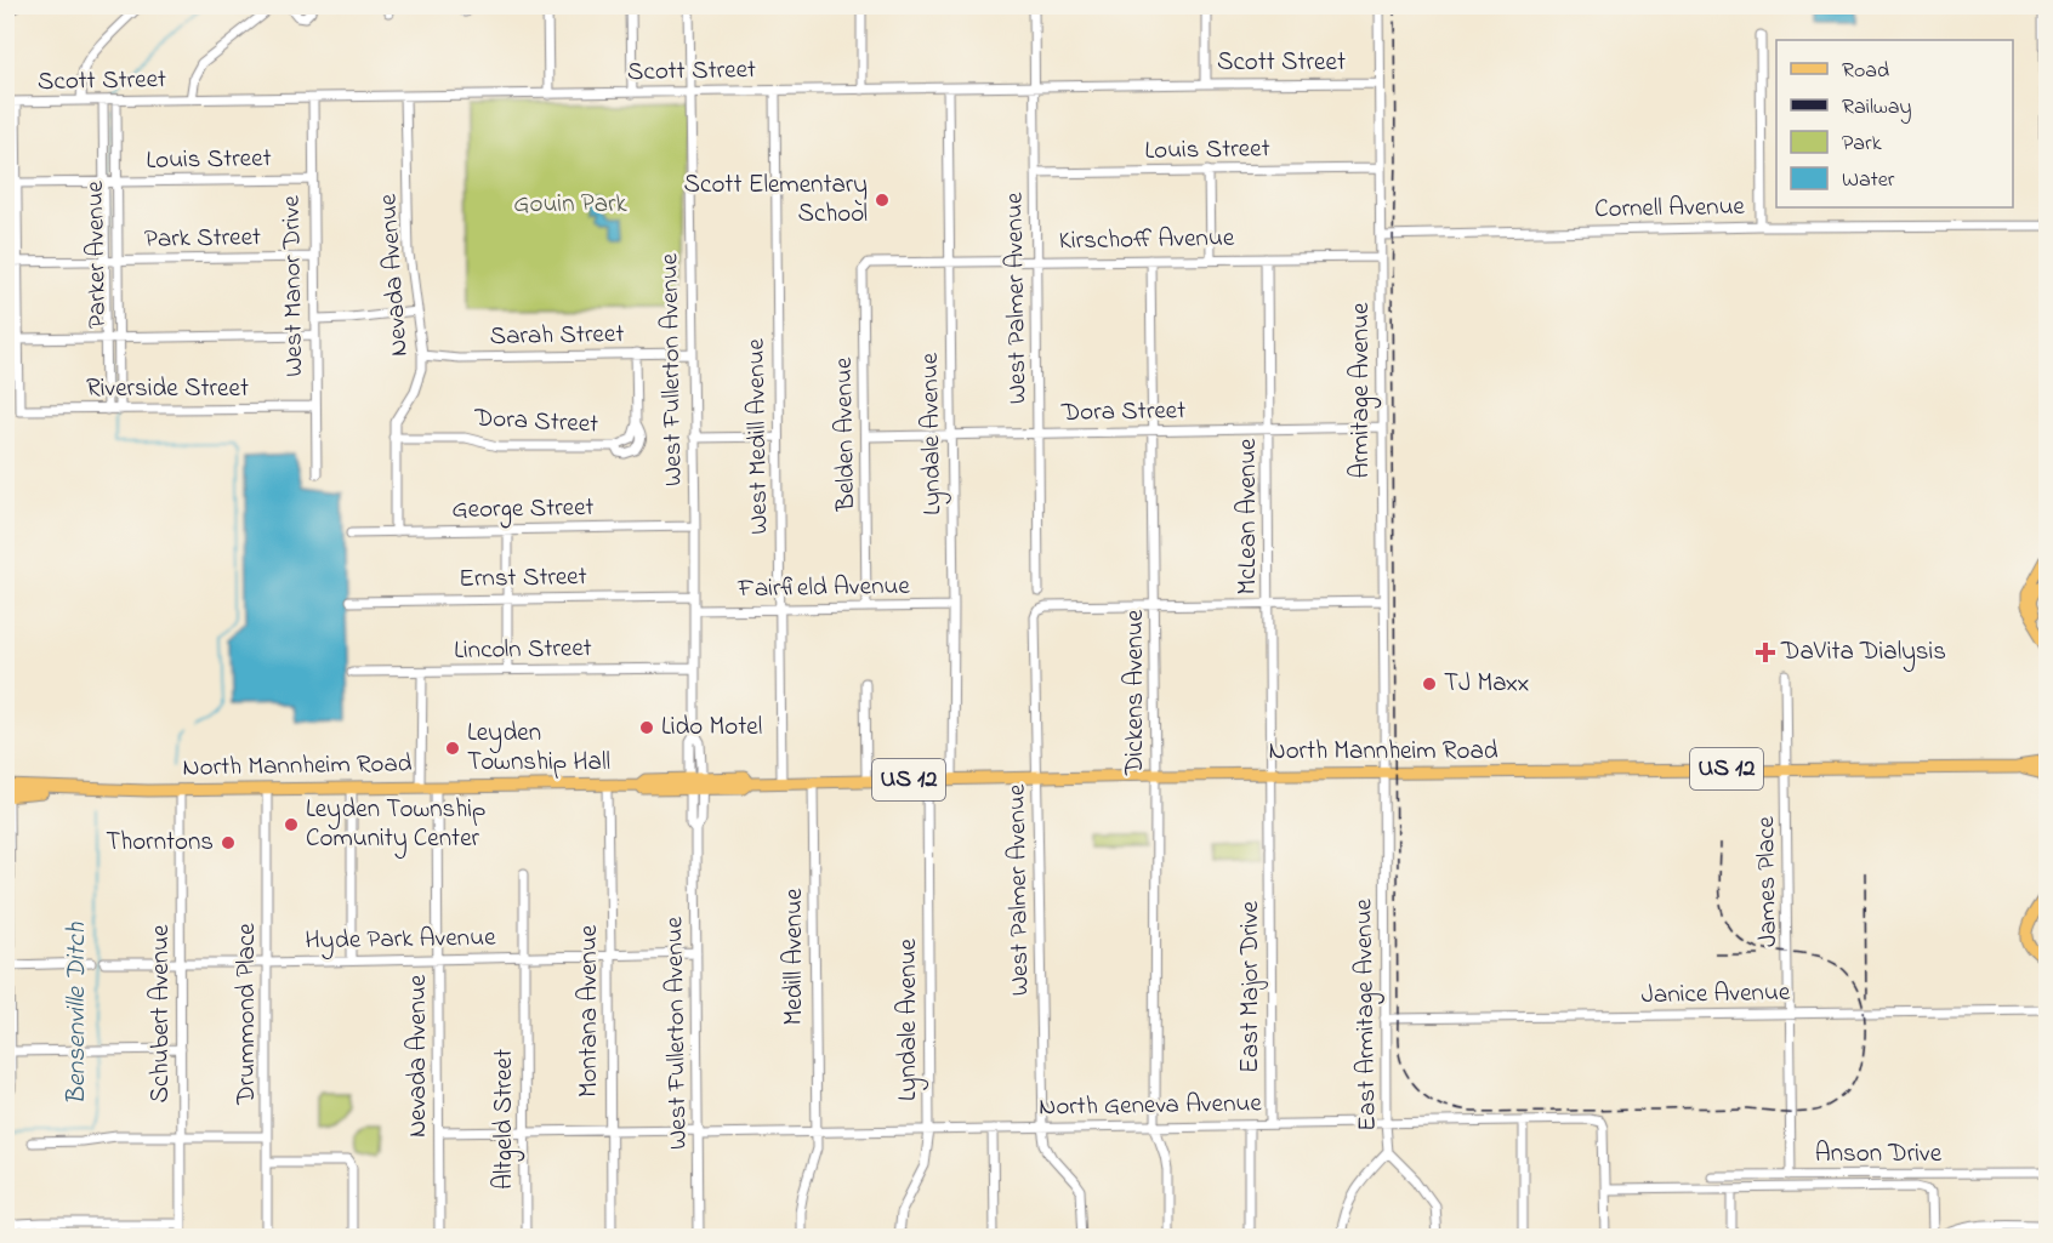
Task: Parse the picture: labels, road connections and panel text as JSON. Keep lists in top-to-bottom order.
{
  "streets": {
    "main road": ["North Mannheim Road", "US 12"],
    "street": [
      "Scott Street",
      "Louis Street",
      "Cornell Avenue",
      "Park Street",
      "Kirschoff Avenue",
      "Parker Avenue",
      "Nevada Avenue",
      "West Manor Drive",
      "West Palmer Avenue",
      "Sarah Street",
      "West Fullerton Avenue",
      "Riverside Street",
      "Armitage Avenue",
      "Dora Street",
      "Belden Avenue",
      "Lyndale Avenue",
      "West Medill Avenue",
      "George Street",
      "McLean Avenue",
      "Ernst Street",
      "Fairfield Avenue",
      "Lincoln Street",
      "Dickens Avenue",
      "James Place",
      "Hyde Park Avenue",
      "Medill Avenue",
      "East Major Drive",
      "Janice Avenue",
      "Montana Avenue",
      "Schubert Avenue",
      "Drummond Place",
      "East Armitage Avenue",
      "North Geneva Avenue",
      "Altgeld Street",
      "Anson Drive"
    ]
  },
  "crossings": [
    ["Scott Street", "Parker Avenue"],
    ["Scott Street", "Nevada Avenue"],
    ["Scott Street", "West Manor Drive"],
    ["Scott Street", "West Palmer Avenue"],
    ["Scott Street", "West Fullerton Avenue"],
    ["Scott Street", "Armitage Avenue"],
    ["Scott Street", "Lyndale Avenue"],
    ["Scott Street", "West Medill Avenue"],
    ["Louis Street", "Parker Avenue"],
    ["Louis Street", "West Manor Drive"],
    ["Louis Street", "West Palmer Avenue"],
    ["Louis Street", "Armitage Avenue"],
    ["Cornell Avenue", "Armitage Avenue"],
    ["Park Street", "Parker Avenue"],
    ["Park Street", "West Manor Drive"],
    ["Kirschoff Avenue", "West Palmer Avenue"],
    ["Kirschoff Avenue", "Armitage Avenue"],
    ["Kirschoff Avenue", "Belden Avenue"],
    ["Kirschoff Avenue", "Lyndale Avenue"],
    ["Kirschoff Avenue", "McLean Avenue"],
    ["Kirschoff Avenue", "Dickens Avenue"],
    ["Parker Avenue", "Riverside Street"],
    ["Nevada Avenue", "Sarah Street"],
    ["Nevada Avenue", "Dora Street"],
    ["Nevada Avenue", "George Street"],
    ["Nevada Avenue", "North Mannheim Road"],
    ["Nevada Avenue", "Hyde Park Avenue"],
    ["Nevada Avenue", "North Geneva Avenue"],
    ["West Manor Drive", "Riverside Street"],
    ["West Palmer Avenue", "Dora Street"],
    ["West Palmer Avenue", "Dickens Avenue"],
    ["West Palmer Avenue", "North Mannheim Road"],
    ["West Palmer Avenue", "North Geneva Avenue"],
    ["Sarah Street", "West Fullerton Avenue"],
    ["Sarah Street", "Dora Street"],
    ["West Fullerton Avenue", "George Street"],
    ["West Fullerton Avenue", "Ernst Street"],
    ["West Fullerton Avenue", "Fairfield Avenue"],
    ["West Fullerton Avenue", "Lincoln Street"],
    ["West Fullerton Avenue", "North Mannheim Road"],
    ["West Fullerton Avenue", "Hyde Park Avenue"],
    ["West Fullerton Avenue", "North Geneva Avenue"],
    ["Armitage Avenue", "Dora Street"],
    ["Armitage Avenue", "North Mannheim Road"],
    ["Armitage Avenue", "East Armitage Avenue"],
    ["Dora Street", "Belden Avenue"],
    ["Dora Street", "Lyndale Avenue"],
    ["Dora Street", "McLean Avenue"],
    ["Dora Street", "Dickens Avenue"],
    ["Belden Avenue", "Fairfield Avenue"],
    ["Lyndale Avenue", "Fairfield Avenue"],
    ["Lyndale Avenue", "North Mannheim Road"],
    ["Lyndale Avenue", "North Geneva Avenue"],
    ["West Medill Avenue", "Fairfield Avenue"],
    ["West Medill Avenue", "North Mannheim Road"],
    ["McLean Avenue", "North Mannheim Road"],
    ["McLean Avenue", "East Major Drive"],
    ["Dickens Avenue", "North Mannheim Road"],
    ["Dickens Avenue", "North Geneva Avenue"],
    ["North Mannheim Road", "James Place"],
    ["North Mannheim Road", "Medill Avenue"],
    ["North Mannheim Road", "East Major Drive"],
    ["North Mannheim Road", "Montana Avenue"],
    ["North Mannheim Road", "Schubert Avenue"],
    ["North Mannheim Road", "Drummond Place"],
    ["North Mannheim Road", "East Armitage Avenue"],
    ["James Place", "Janice Avenue"],
    ["James Place", "Anson Drive"],
    ["Hyde Park Avenue", "Montana Avenue"],
    ["Hyde Park Avenue", "Schubert Avenue"],
    ["Hyde Park Avenue", "Drummond Place"],
    ["Hyde Park Avenue", "Altgeld Street"],
    ["Medill Avenue", "North Geneva Avenue"],
    ["East Major Drive", "North Geneva Avenue"],
    ["Janice Avenue", "East Armitage Avenue"],
    ["Montana Avenue", "North Geneva Avenue"],
    ["East Armitage Avenue", "North Geneva Avenue"],
    ["North Geneva Avenue", "Altgeld Street"]
  ],
  "water": ["Bensenville Ditch"],
  "parks": ["Gouin Park"],
  "places": {
    "other": [
      "Scott Elementary School",
      "TJ Maxx",
      "Lido Motel",
      "Leyden Township Hall",
      "Leyden Township Comunity Center",
      "Thorntons"
    ],
    "health": ["DaVita Dialysis"]
  },
  "legend": [
    "Road",
    "Railway",
    "Park",
    "Water"
  ]
}
